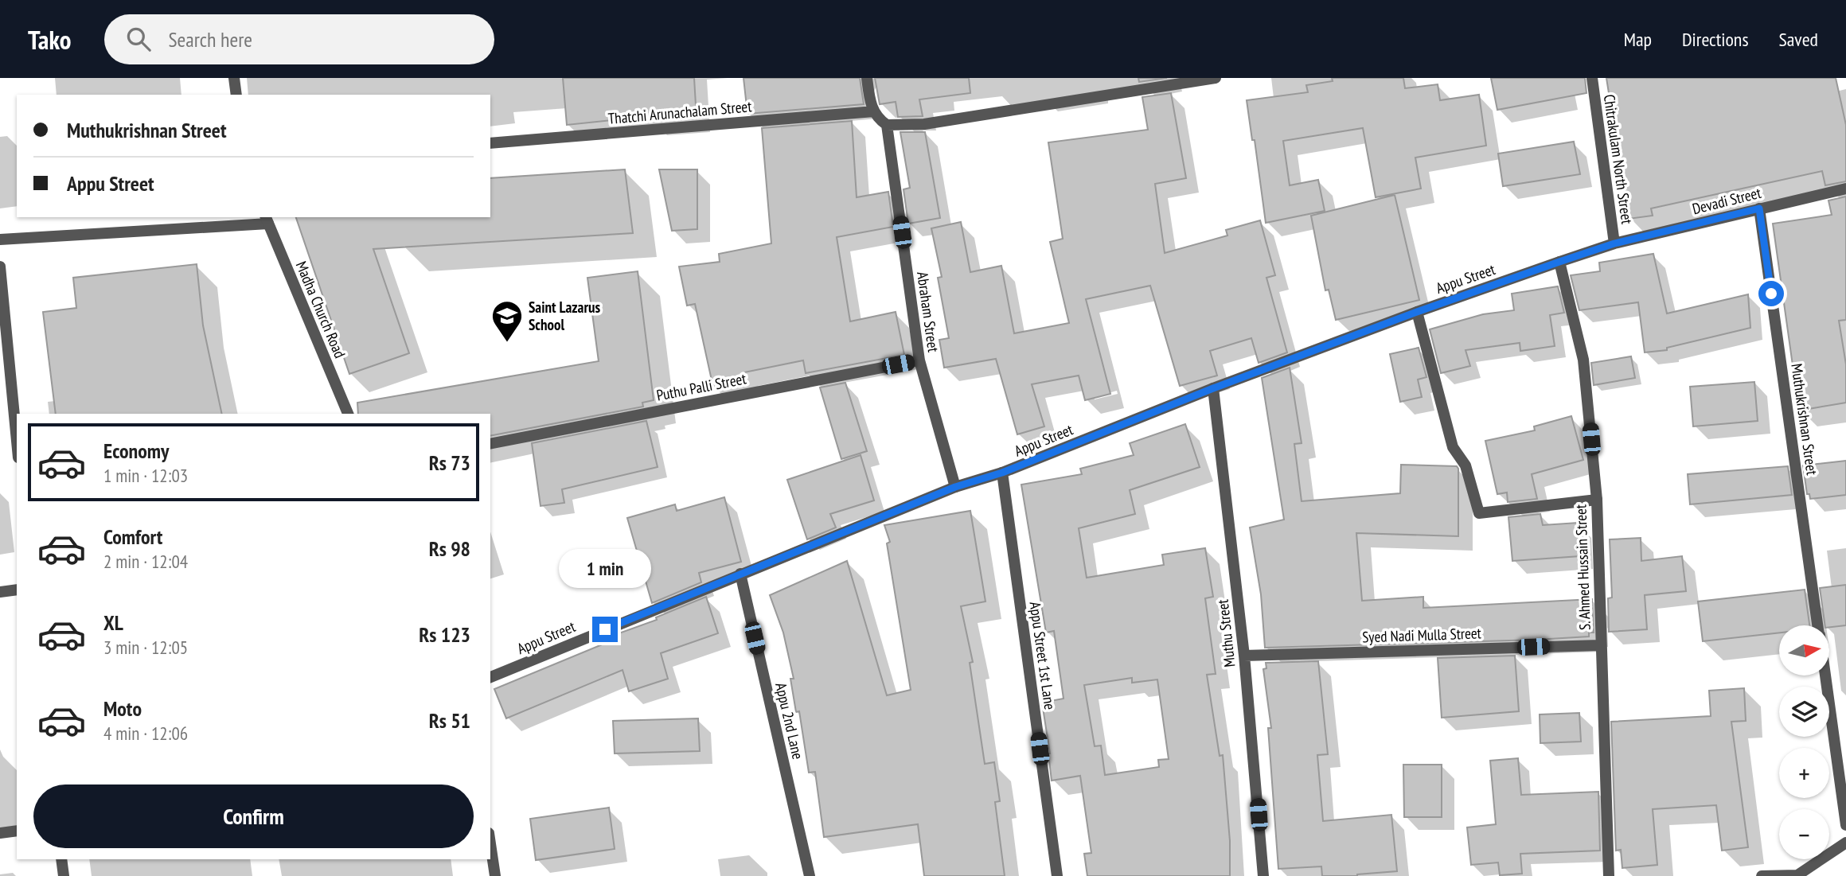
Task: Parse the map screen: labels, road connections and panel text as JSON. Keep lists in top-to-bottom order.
{
  "streets": {
    "street": [
      "Thatchi Arunachalam Street",
      "Chitrakulam North Street",
      "Devadi Street",
      "Appu Street",
      "Madha Church Road",
      "Abraham Street",
      "Puthu Palli Street",
      "Muthukrishnan Street",
      "S. Ahmed Hussain Street",
      "Muthu Street",
      "Syed Nadi Mulla Street",
      "Appu Street 1st Lane",
      "Appu 2nd Lane"
    ]
  },
  "crossings": [
    ["Chitrakulam North Street", "Devadi Street"],
    ["Chitrakulam North Street", "Appu Street"],
    ["Devadi Street", "Appu Street"],
    ["Devadi Street", "Muthukrishnan Street"],
    ["Appu Street", "Abraham Street"],
    ["Appu Street", "S. Ahmed Hussain Street"],
    ["Appu Street", "Muthu Street"],
    ["Appu Street", "Appu Street 1st Lane"],
    ["Appu Street", "Appu 2nd Lane"],
    ["Abraham Street", "Puthu Palli Street"],
    ["S. Ahmed Hussain Street", "Syed Nadi Mulla Street"],
    ["Muthu Street", "Syed Nadi Mulla Street"]
  ],
  "places": {
    "school or university": ["Saint Lazarus School"]
  },
  "north": "right",
  "page": {
    "header": "Tako",
    "search": "Search here",
    "nav": ["Map", "Directions", "Saved"],
    "banner": ["Muthukrishnan Street", "Appu Street"],
    "list": [
      {
        "name": "Economy",
        "note": "1 min · 12:03",
        "value": "Rs 73"
      },
      {
        "name": "Comfort",
        "note": "2 min · 12:04",
        "value": "Rs 98"
      },
      {
        "name": "XL",
        "note": "3 min · 12:05",
        "value": "Rs 123"
      },
      {
        "name": "Moto",
        "note": "4 min · 12:06",
        "value": "Rs 51"
      }
    ],
    "bubble": "1 min",
    "map_buttons": ["+", "−"],
    "buttons": "Confirm"
  }
}
